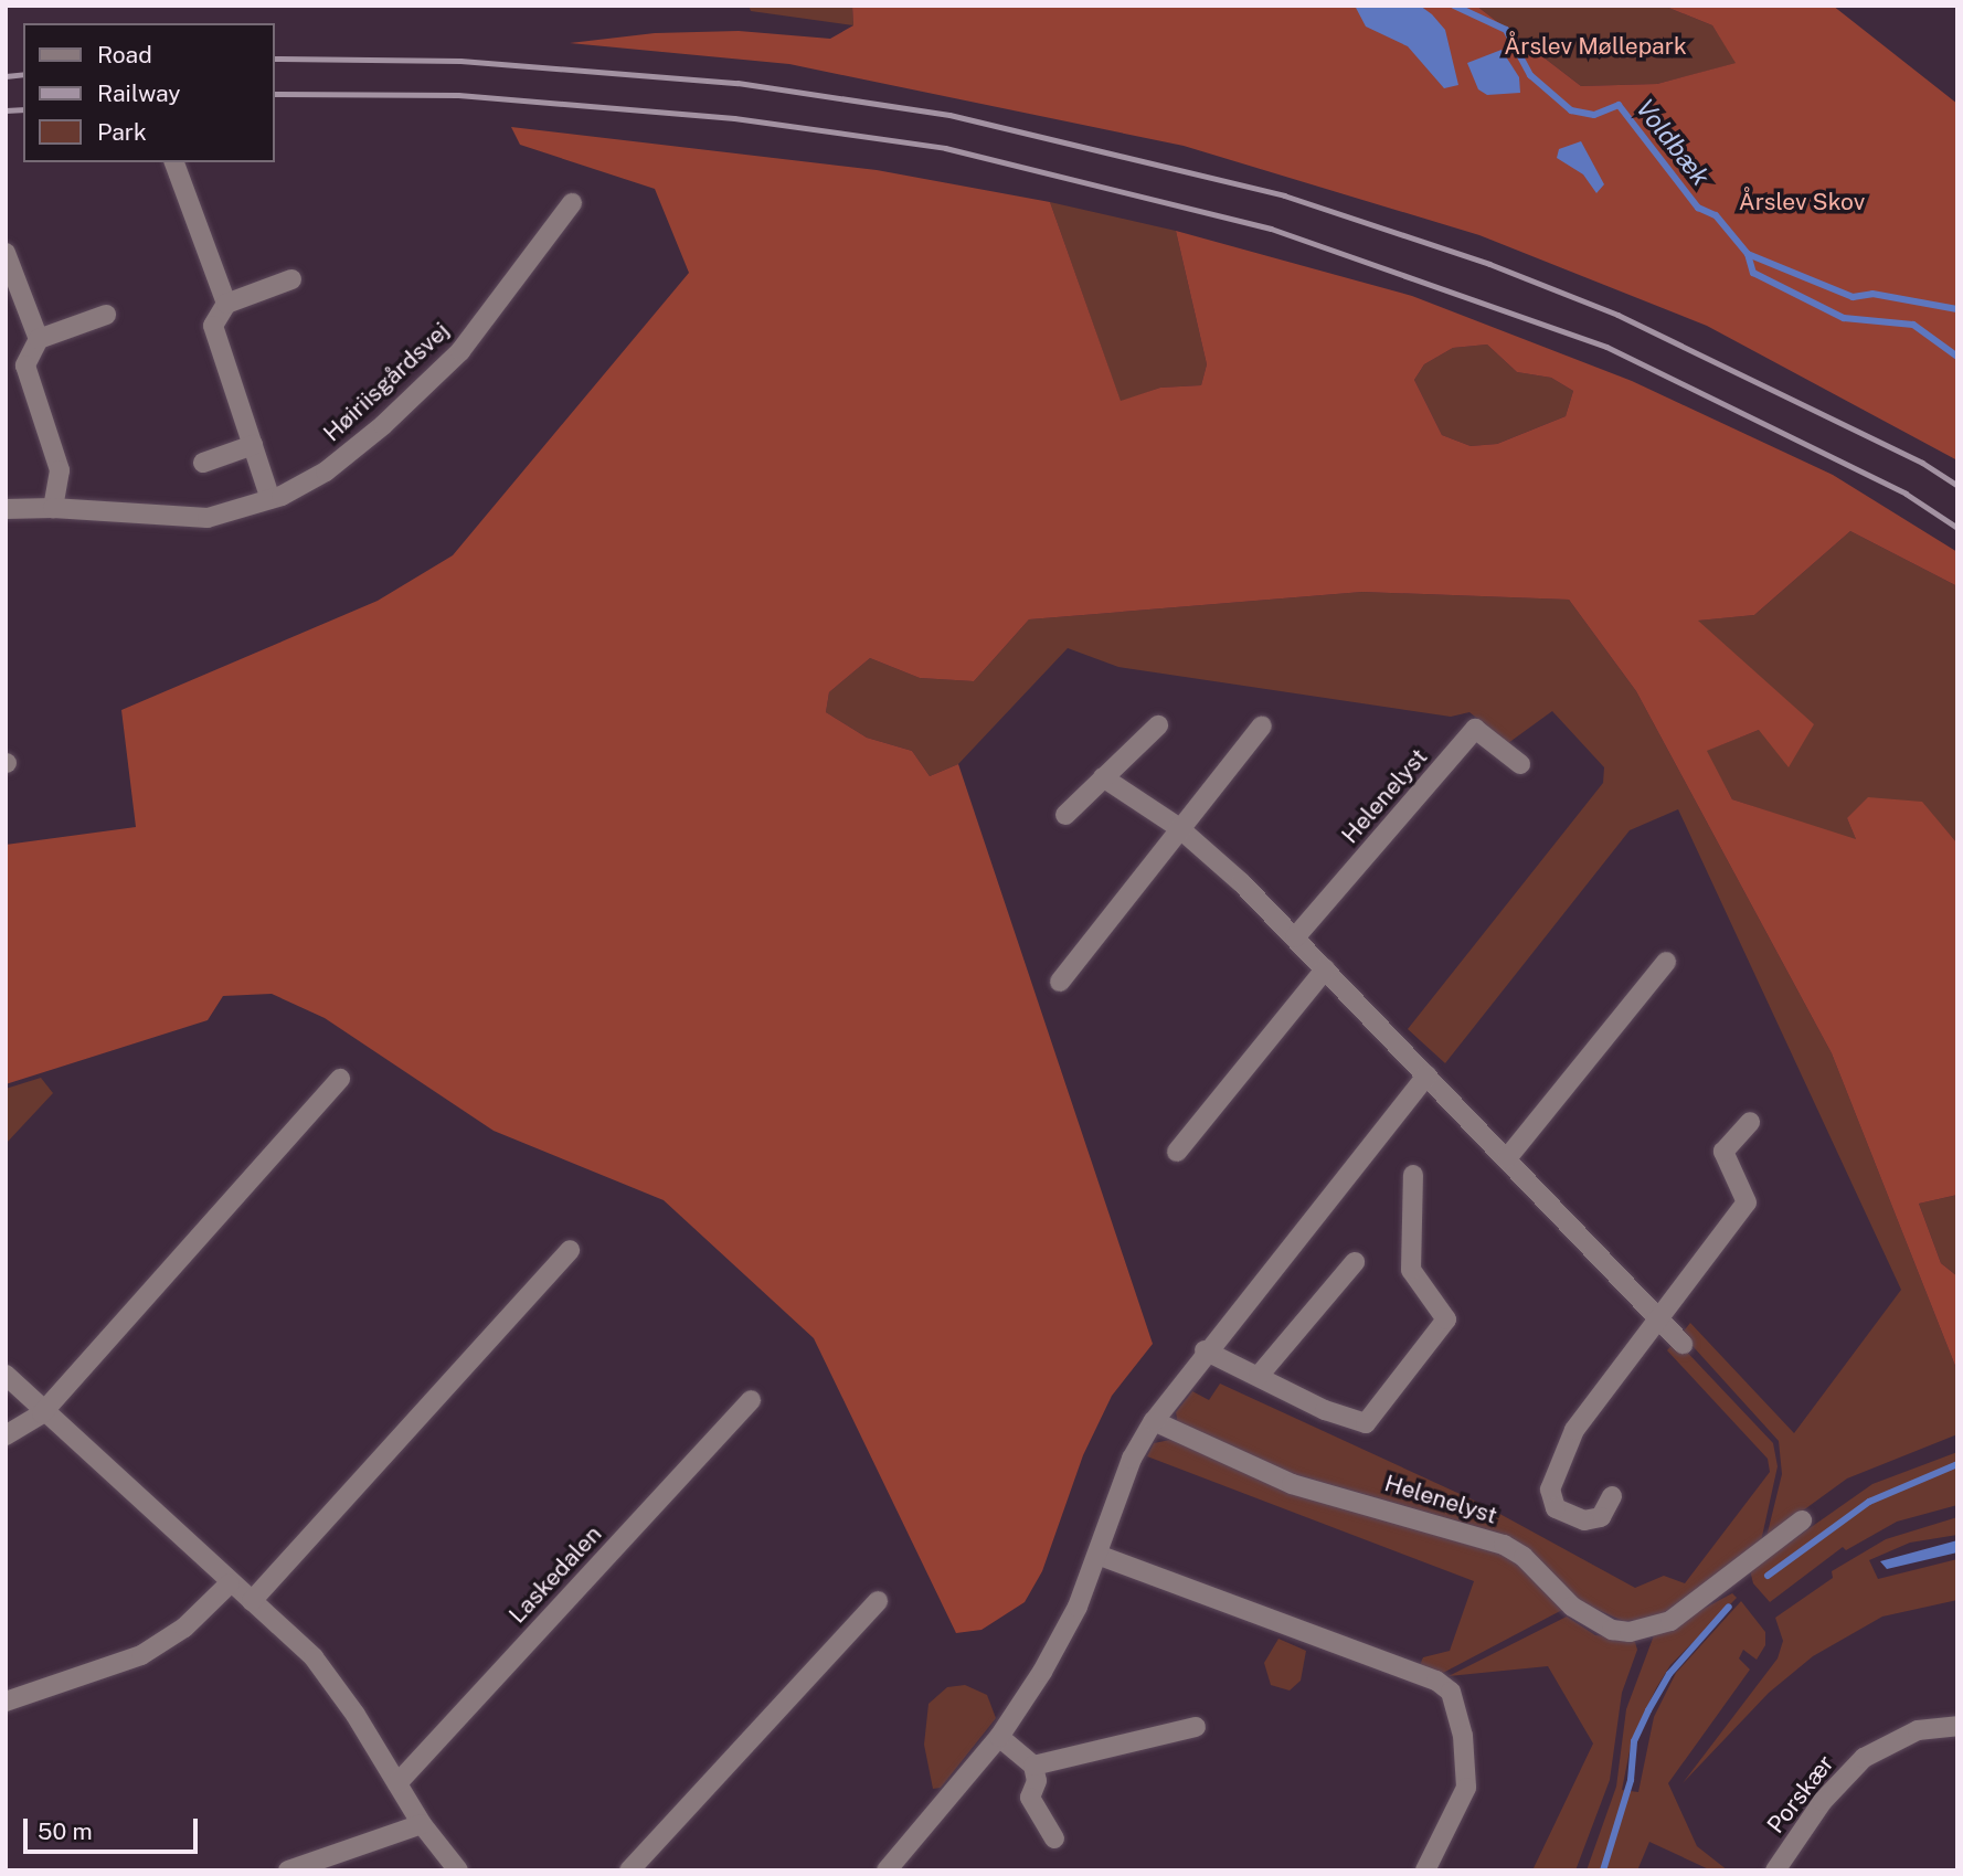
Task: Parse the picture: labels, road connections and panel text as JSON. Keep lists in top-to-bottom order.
{
  "streets": {
    "street": [
      "Høiriisgårdsvej",
      "Helenelyst",
      "Laskedalen",
      "Porskær"
    ]
  },
  "water": ["Voldbæk"],
  "parks": ["Årslev Møllepark", "Årslev Skov"],
  "legend": ["Road", "Railway", "Park"],
  "scale_bar": "50 m"
}
